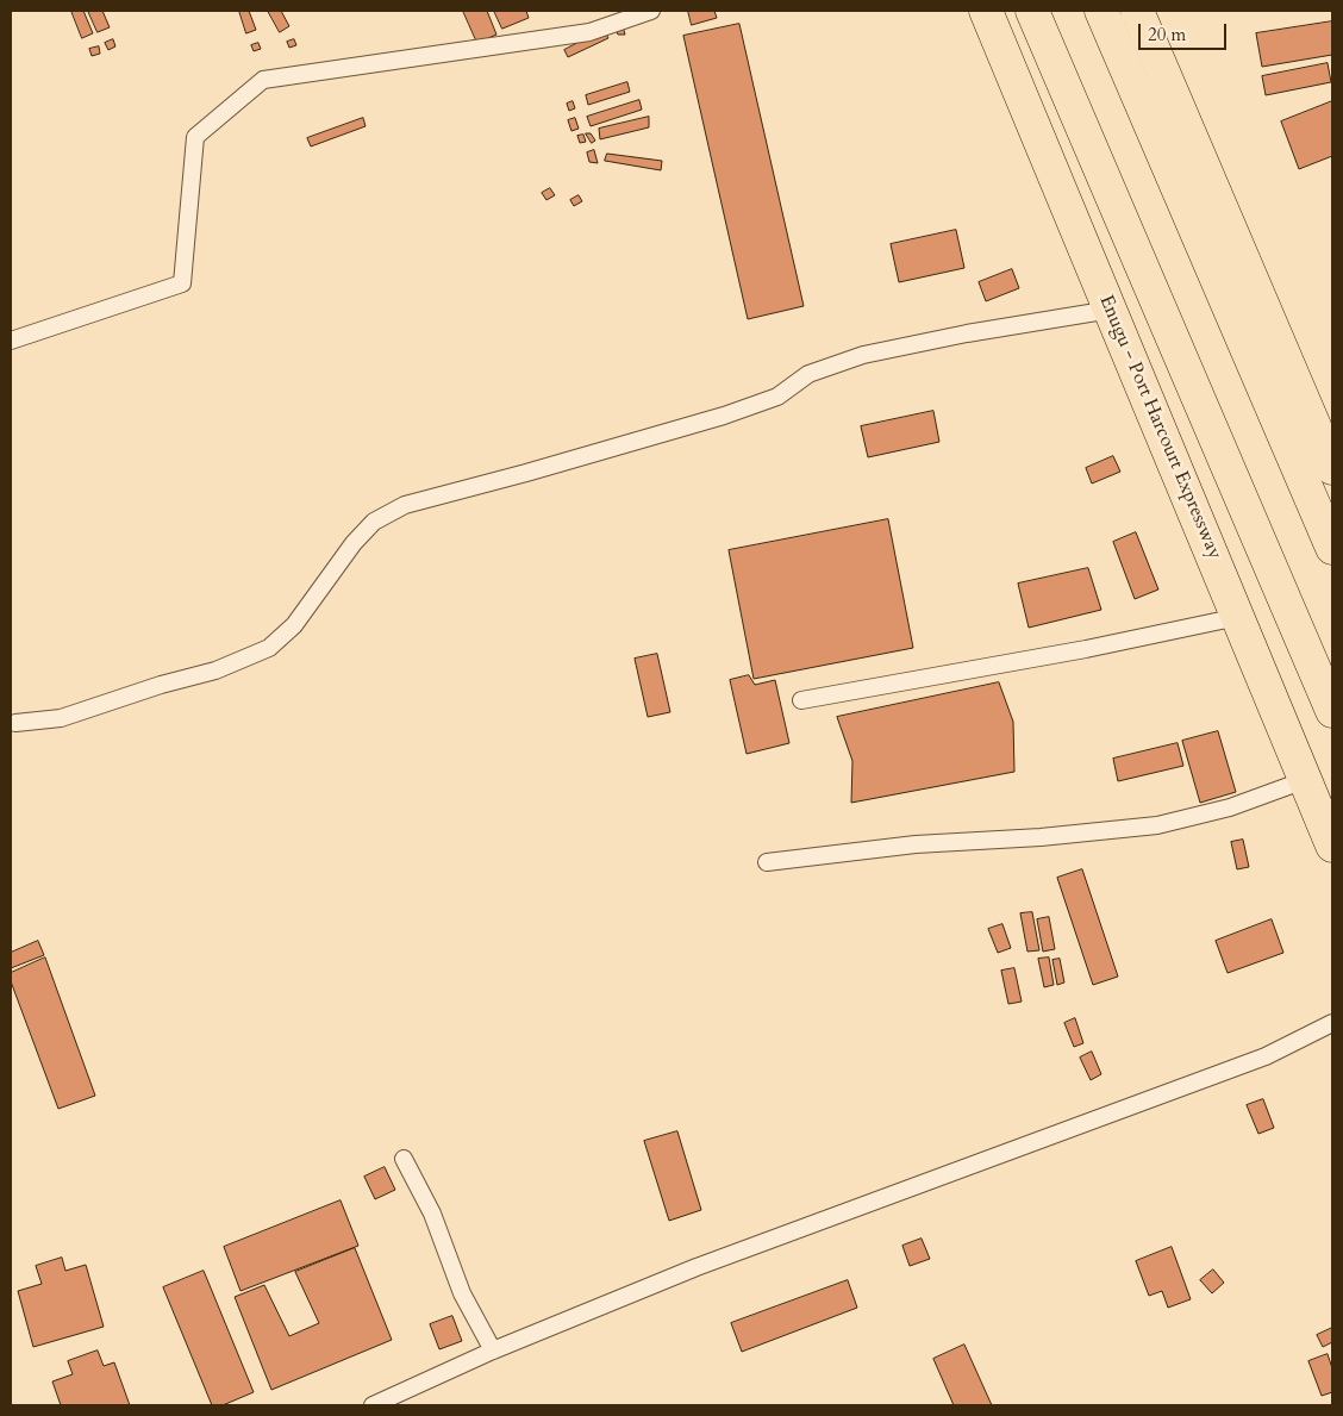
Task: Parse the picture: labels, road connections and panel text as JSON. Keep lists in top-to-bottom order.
{
  "streets": {
    "main road": ["Enugu - Port Harcourt Expressway"]
  },
  "scale_bar": "20 m"
}
